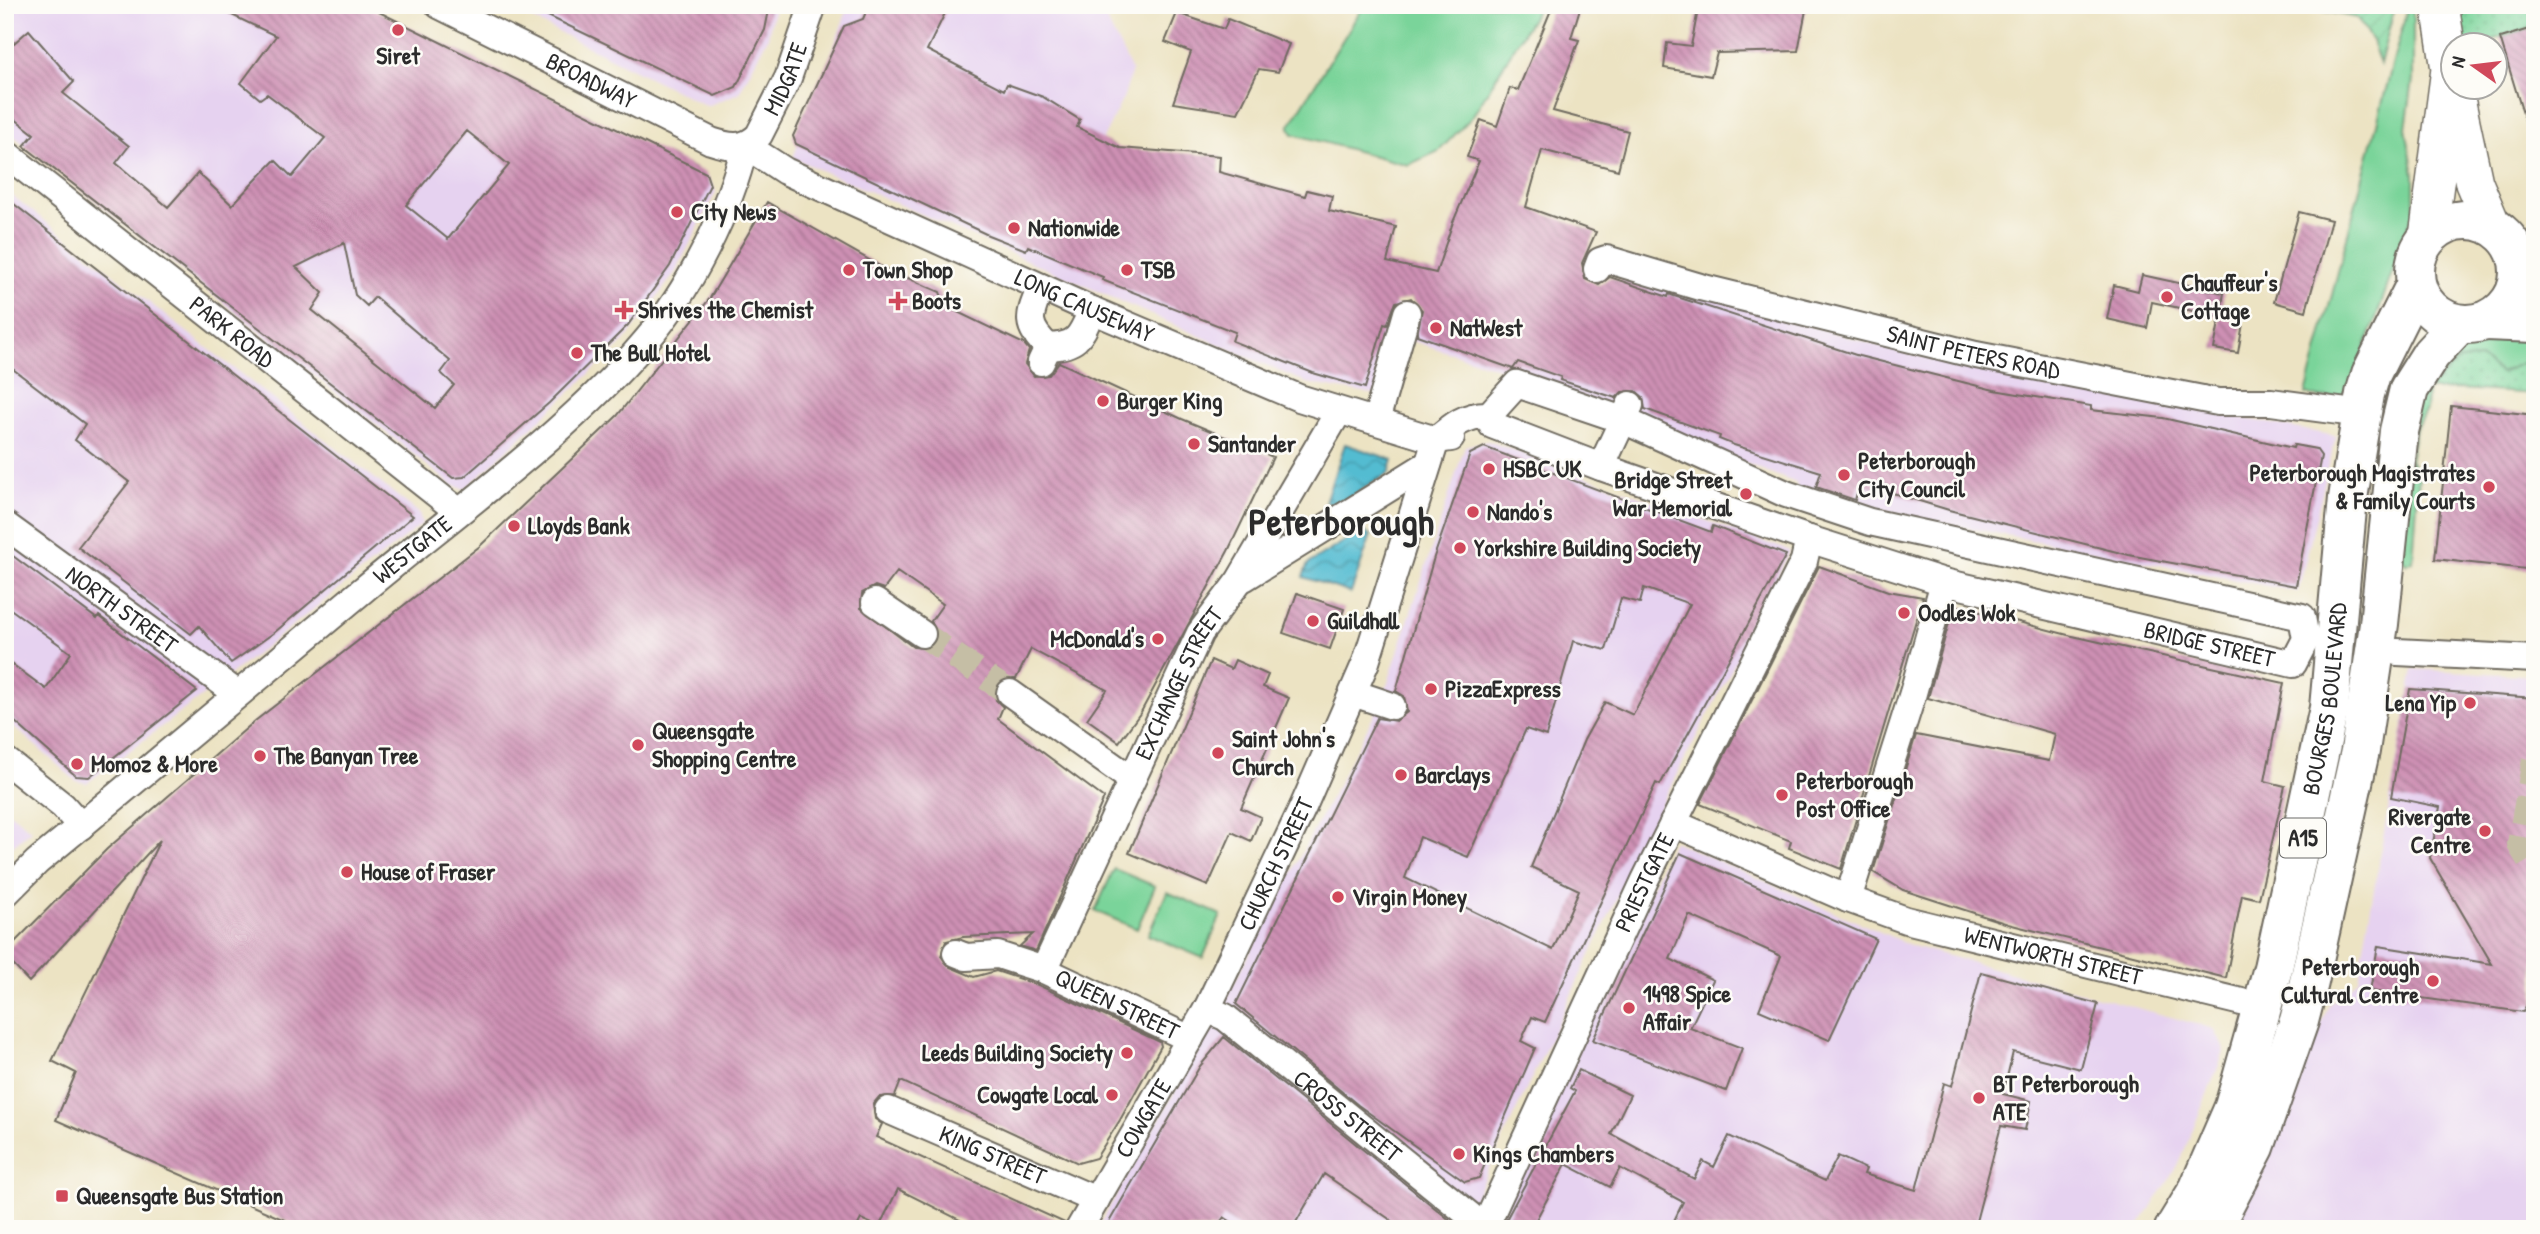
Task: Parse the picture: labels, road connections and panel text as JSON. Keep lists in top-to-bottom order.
{
  "streets": {
    "main road": ["BOURGES BOULEVARD", "A15"],
    "street": [
      "MIDGATE",
      "BROADWAY",
      "LONG CAUSEWAY",
      "PARK ROAD",
      "SAINT PETERS ROAD",
      "WESTGATE",
      "NORTH STREET",
      "BRIDGE STREET",
      "EXCHANGE STREET",
      "CHURCH STREET",
      "PRIESTGATE",
      "WENTWORTH STREET",
      "QUEEN STREET",
      "CROSS STREET",
      "COWGATE",
      "KING STREET"
    ]
  },
  "crossings": [
    ["MIDGATE", "BROADWAY"],
    ["MIDGATE", "LONG CAUSEWAY"],
    ["MIDGATE", "WESTGATE"],
    ["BROADWAY", "LONG CAUSEWAY"],
    ["BROADWAY", "WESTGATE"],
    ["LONG CAUSEWAY", "WESTGATE"],
    ["LONG CAUSEWAY", "EXCHANGE STREET"],
    ["LONG CAUSEWAY", "CHURCH STREET"],
    ["PARK ROAD", "WESTGATE"],
    ["SAINT PETERS ROAD", "BOURGES BOULEVARD"],
    ["WESTGATE", "NORTH STREET"],
    ["BRIDGE STREET", "PRIESTGATE"],
    ["EXCHANGE STREET", "QUEEN STREET"],
    ["BOURGES BOULEVARD", "WENTWORTH STREET"],
    ["CHURCH STREET", "CROSS STREET"],
    ["CHURCH STREET", "COWGATE"],
    ["PRIESTGATE", "WENTWORTH STREET"],
    ["PRIESTGATE", "CROSS STREET"],
    ["QUEEN STREET", "COWGATE"],
    ["CROSS STREET", "COWGATE"],
    ["COWGATE", "KING STREET"]
  ],
  "districts": ["Peterborough"],
  "places": {
    "other": [
      "Siret",
      "City News",
      "Nationwide",
      "Town Shop",
      "TSB",
      "Chauffeur's Cottage",
      "NatWest",
      "The Bull Hotel",
      "Burger King",
      "Santander",
      "HSBC UK",
      "Peterborough City Council",
      "Peterborough Magistrates & Family Courts",
      "Bridge Street War Memorial",
      "Nando's",
      "Lloyds Bank",
      "Yorkshire Building Society",
      "Oodles Wok",
      "Guildhall",
      "McDonald's",
      "PizzaExpress",
      "Lena Yip",
      "Queensgate Shopping Centre",
      "Saint John's Church",
      "The Banyan Tree",
      "Momoz & More",
      "Barclays",
      "Peterborough Post Office",
      "Rivergate Centre",
      "House of Fraser",
      "Virgin Money",
      "Peterborough Cultural Centre",
      "1498 Spice Affair",
      "Leeds Building Society",
      "Cowgate Local",
      "BT Peterborough ATE",
      "Kings Chambers"
    ],
    "health": ["Boots", "Shrives the Chemist"],
    "transit": ["Queensgate Bus Station"]
  },
  "north": "left"
}
